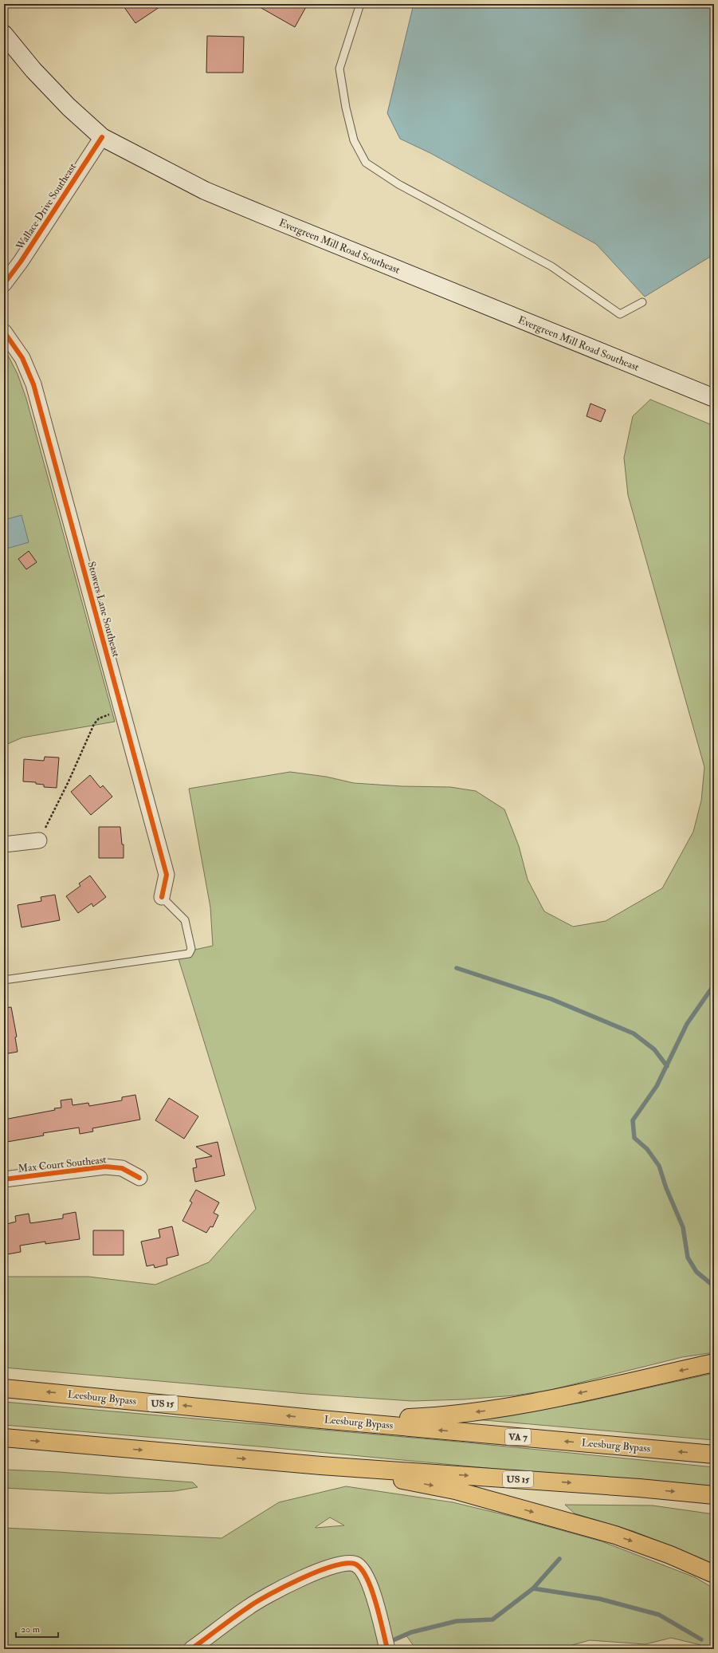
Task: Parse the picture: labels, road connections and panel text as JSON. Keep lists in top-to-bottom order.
{
  "streets": {
    "highway": ["Leesburg Bypass", "US 15", "VA 7"],
    "main road": ["Evergreen Mill Road Southeast"],
    "street": ["Wallace Drive Southeast", "Stowers Lane Southeast", "Max Court Southeast"]
  },
  "crossings": [
    ["Wallace Drive Southeast", "Evergreen Mill Road Southeast"]
  ],
  "scale_bar": "20 m"
}
